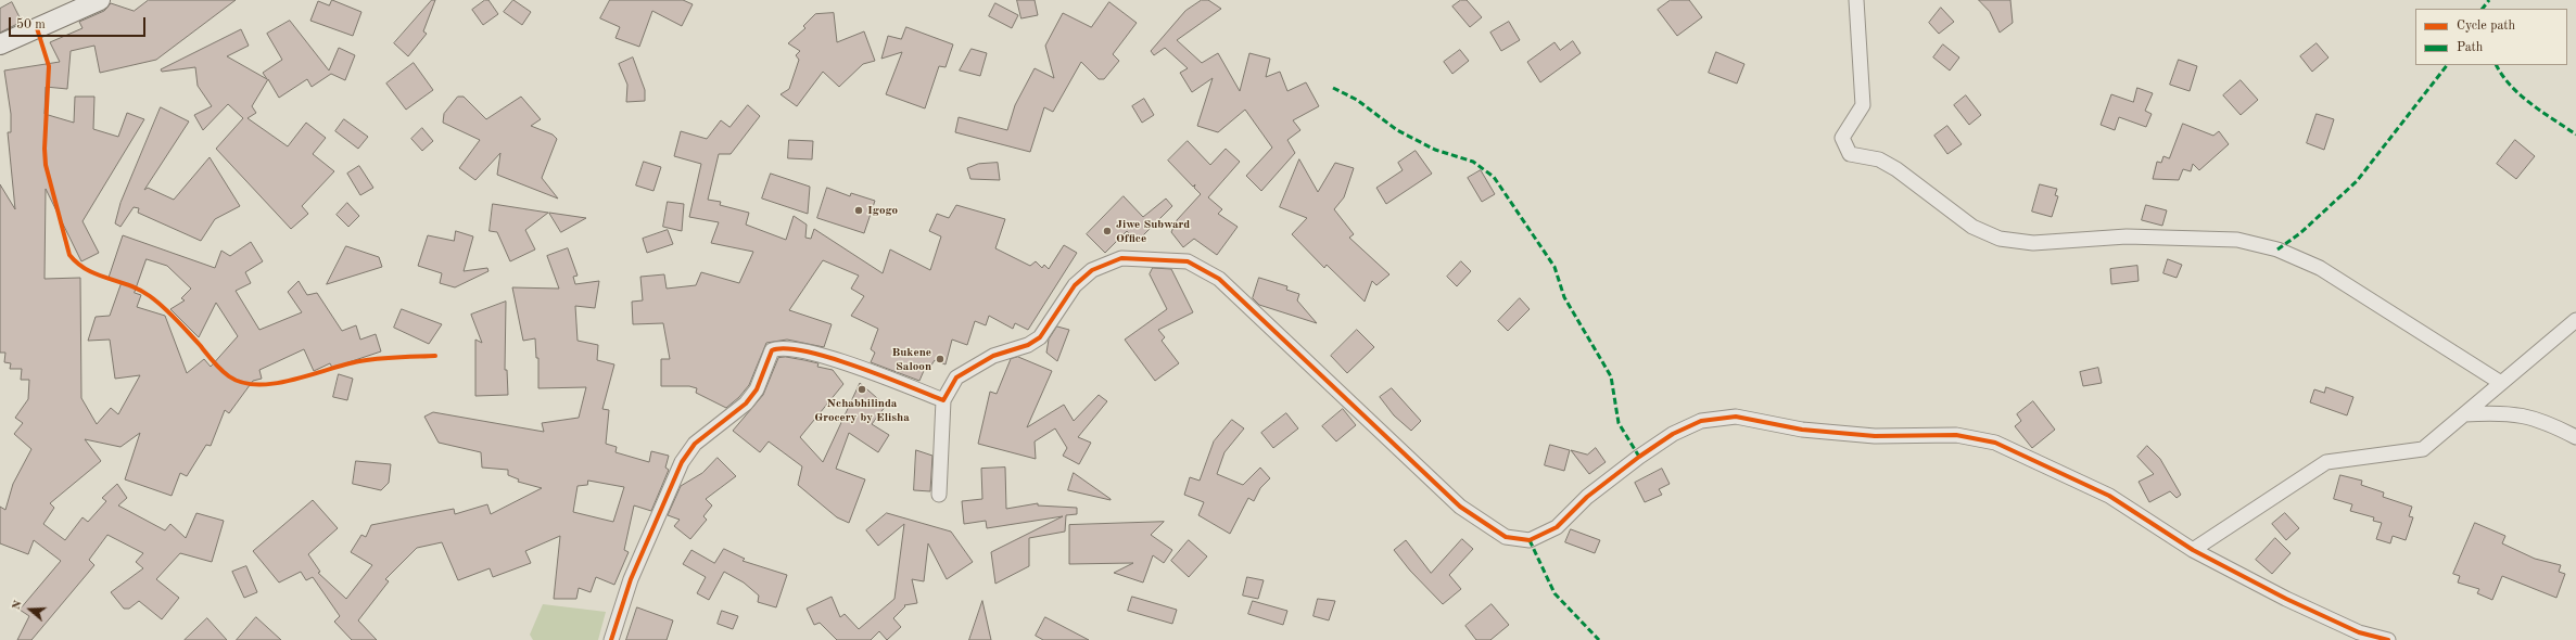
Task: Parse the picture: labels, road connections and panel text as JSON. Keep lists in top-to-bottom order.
{
  "places": [
    "Igogo",
    "Jiwe Subward Office",
    "Bukene Saloon",
    "Nchabhilinda Grocery by Elisha"
  ],
  "legend": ["Cycle path", "Path"],
  "scale_bar": "50 m",
  "north": "left"
}
